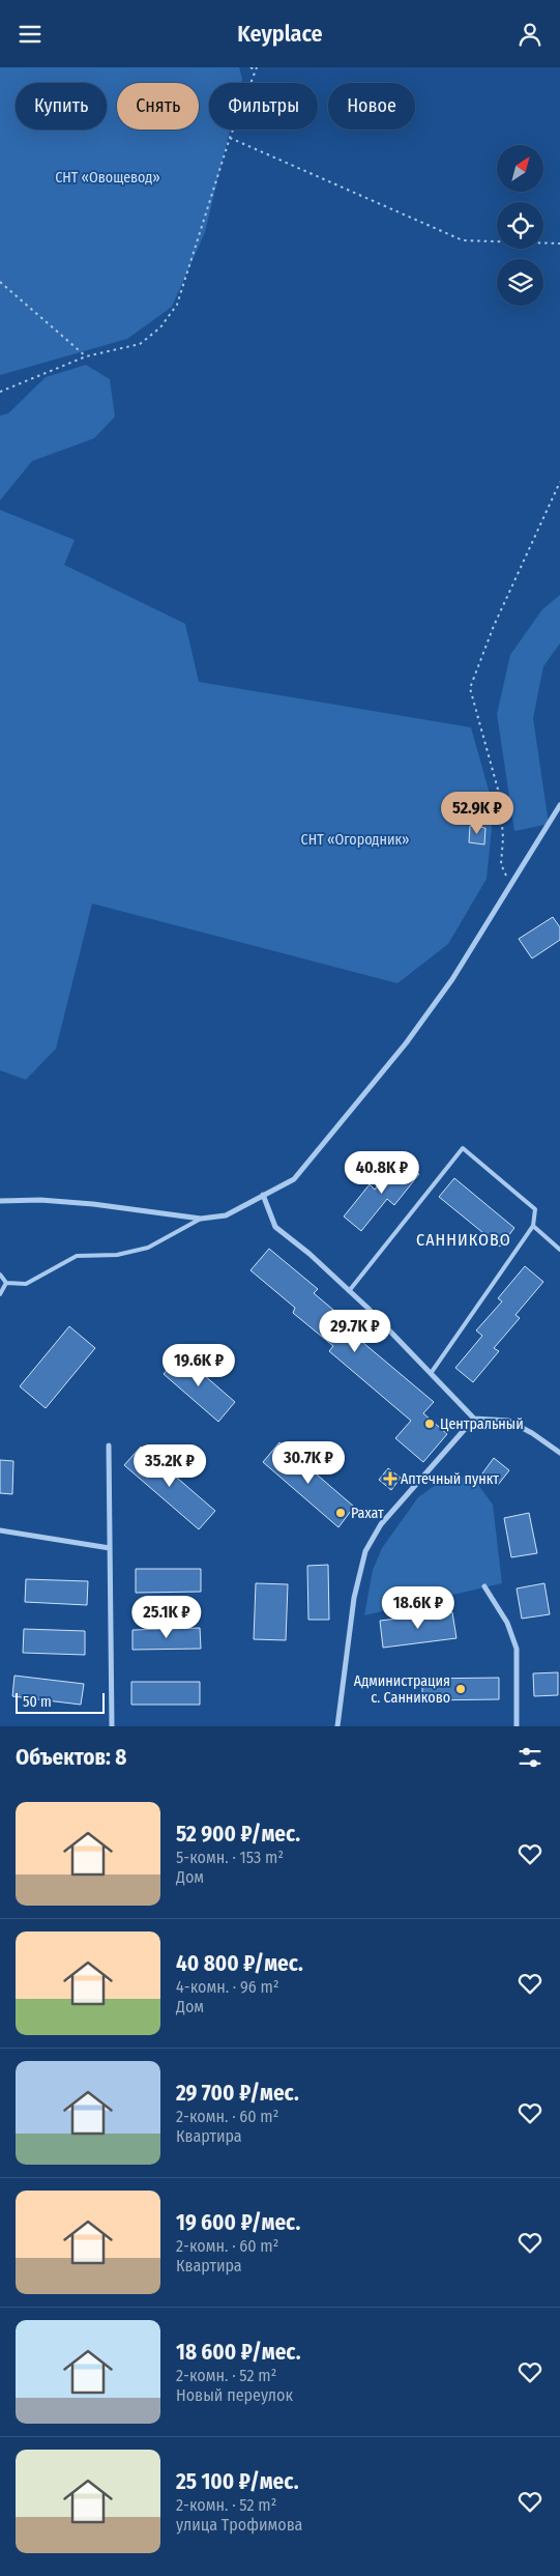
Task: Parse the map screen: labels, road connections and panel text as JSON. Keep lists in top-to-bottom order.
{
  "districts": ["САННИКОВО"],
  "parks": ["СНТ «Овощевод»", "СНТ «Огородник»"],
  "places": {
    "other": ["Центральный", "Рахат", "Администрация с. Санниково"],
    "health": ["Аптечный пункт"]
  },
  "scale_bar": "50 m",
  "north": "top right",
  "page": {
    "header": "Keyplace",
    "chip": [
      "Купить",
      "Снять",
      "Фильтры",
      "Новое"
    ],
    "price": [
      "52.9K ₽",
      "40.8K ₽",
      "29.7K ₽",
      "19.6K ₽",
      "30.7K ₽",
      "35.2K ₽",
      "18.6K ₽",
      "25.1K ₽"
    ],
    "scale": "50 m",
    "heading": "Объектов: 8",
    "list": [
      {
        "name": "52 900 ₽/мес.",
        "note": "5-комн. · 153 m² · Дом"
      },
      {
        "name": "40 800 ₽/мес.",
        "note": "4-комн. · 96 m² · Дом"
      },
      {
        "name": "29 700 ₽/мес.",
        "note": "2-комн. · 60 m² · Квартира"
      },
      {
        "name": "19 600 ₽/мес.",
        "note": "2-комн. · 60 m² · Квартира"
      },
      {
        "name": "18 600 ₽/мес.",
        "note": "2-комн. · 52 m² · Новый переулок"
      },
      {
        "name": "25 100 ₽/мес.",
        "note": "2-комн. · 52 m² · улица Трофимова"
      }
    ]
  }
}
